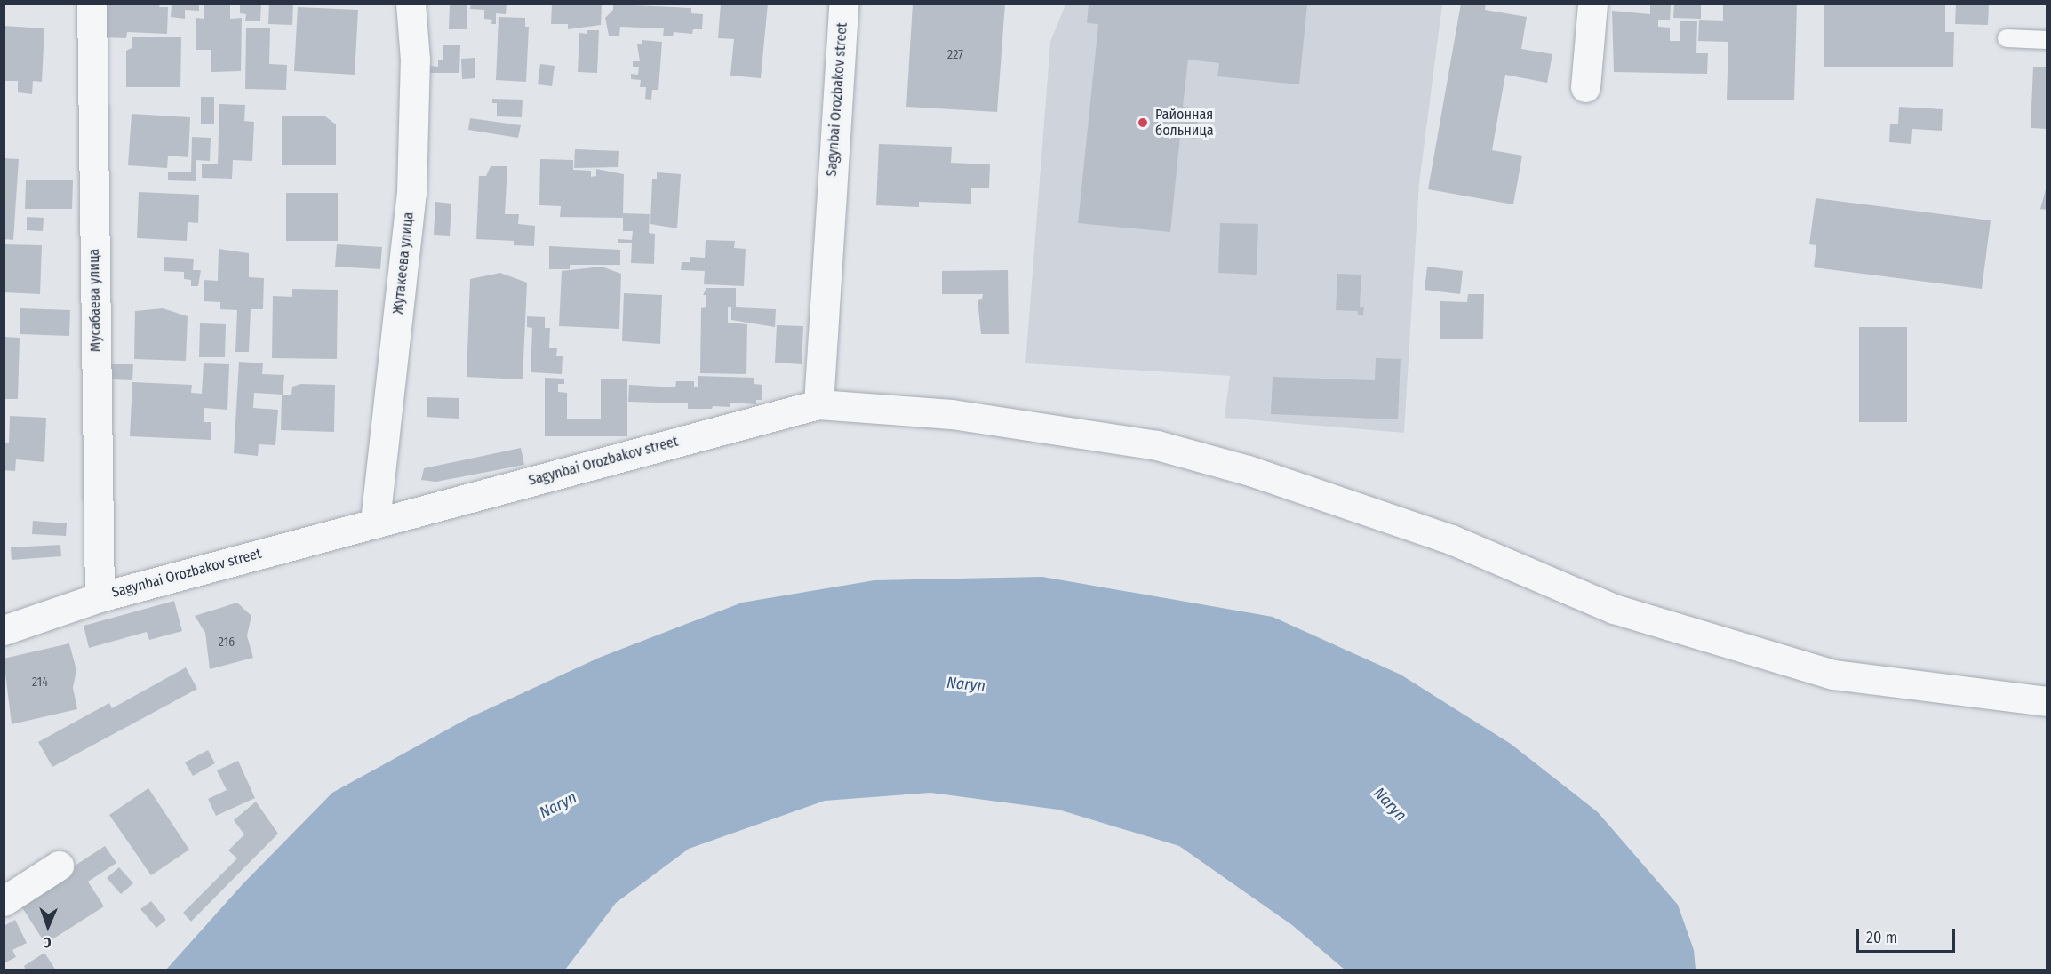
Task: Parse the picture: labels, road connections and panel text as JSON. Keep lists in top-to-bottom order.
{
  "streets": {
    "street": ["Sagynbai Orozbakov street", "Жутакеева улица", "Мусабаева улица"]
  },
  "crossings": [
    ["Sagynbai Orozbakov street", "Жутакеева улица"],
    ["Sagynbai Orozbakov street", "Мусабаева улица"]
  ],
  "water": ["Naryn"],
  "places": ["Районная больница"],
  "house_numbers": ["227", "216", "214"],
  "scale_bar": "20 m",
  "north": "bottom"
}
